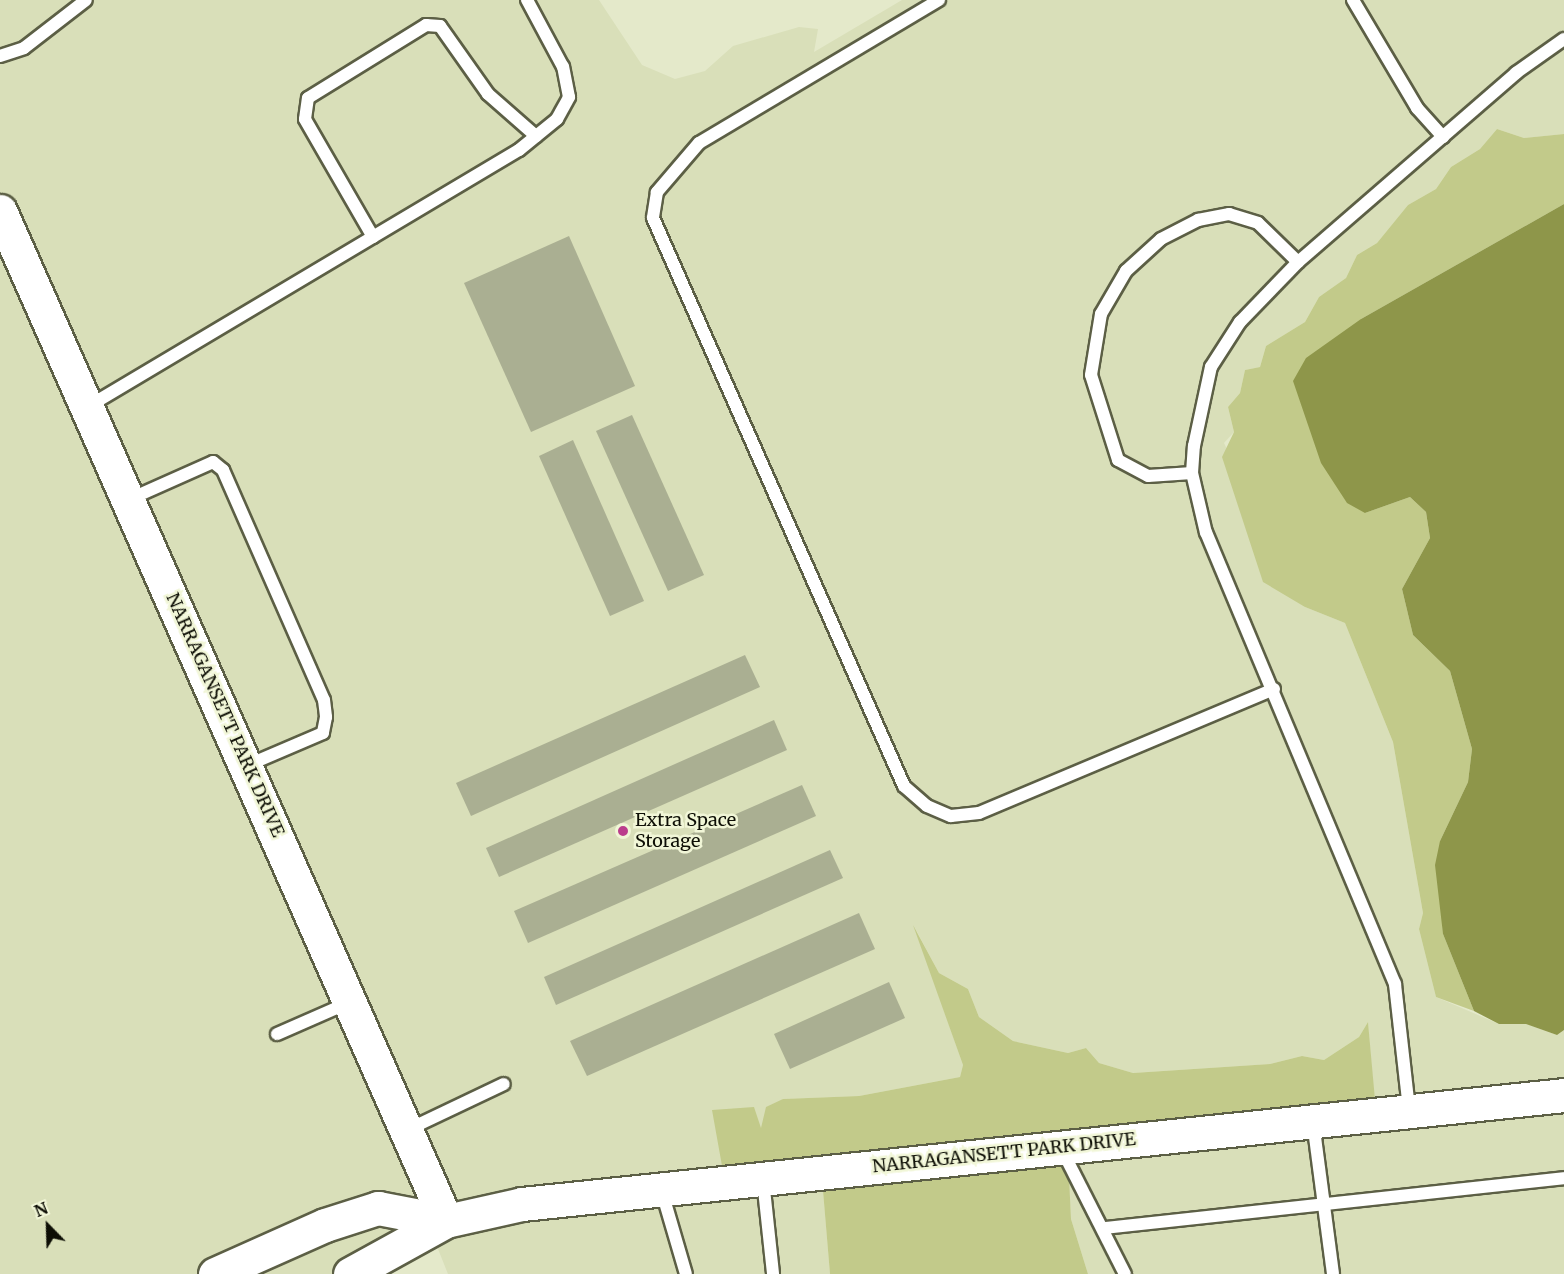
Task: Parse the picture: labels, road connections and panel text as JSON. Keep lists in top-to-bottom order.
{
  "streets": {
    "street": ["NARRAGANSETT PARK DRIVE"]
  },
  "places": ["Extra Space Storage"],
  "north": "top left"
}
